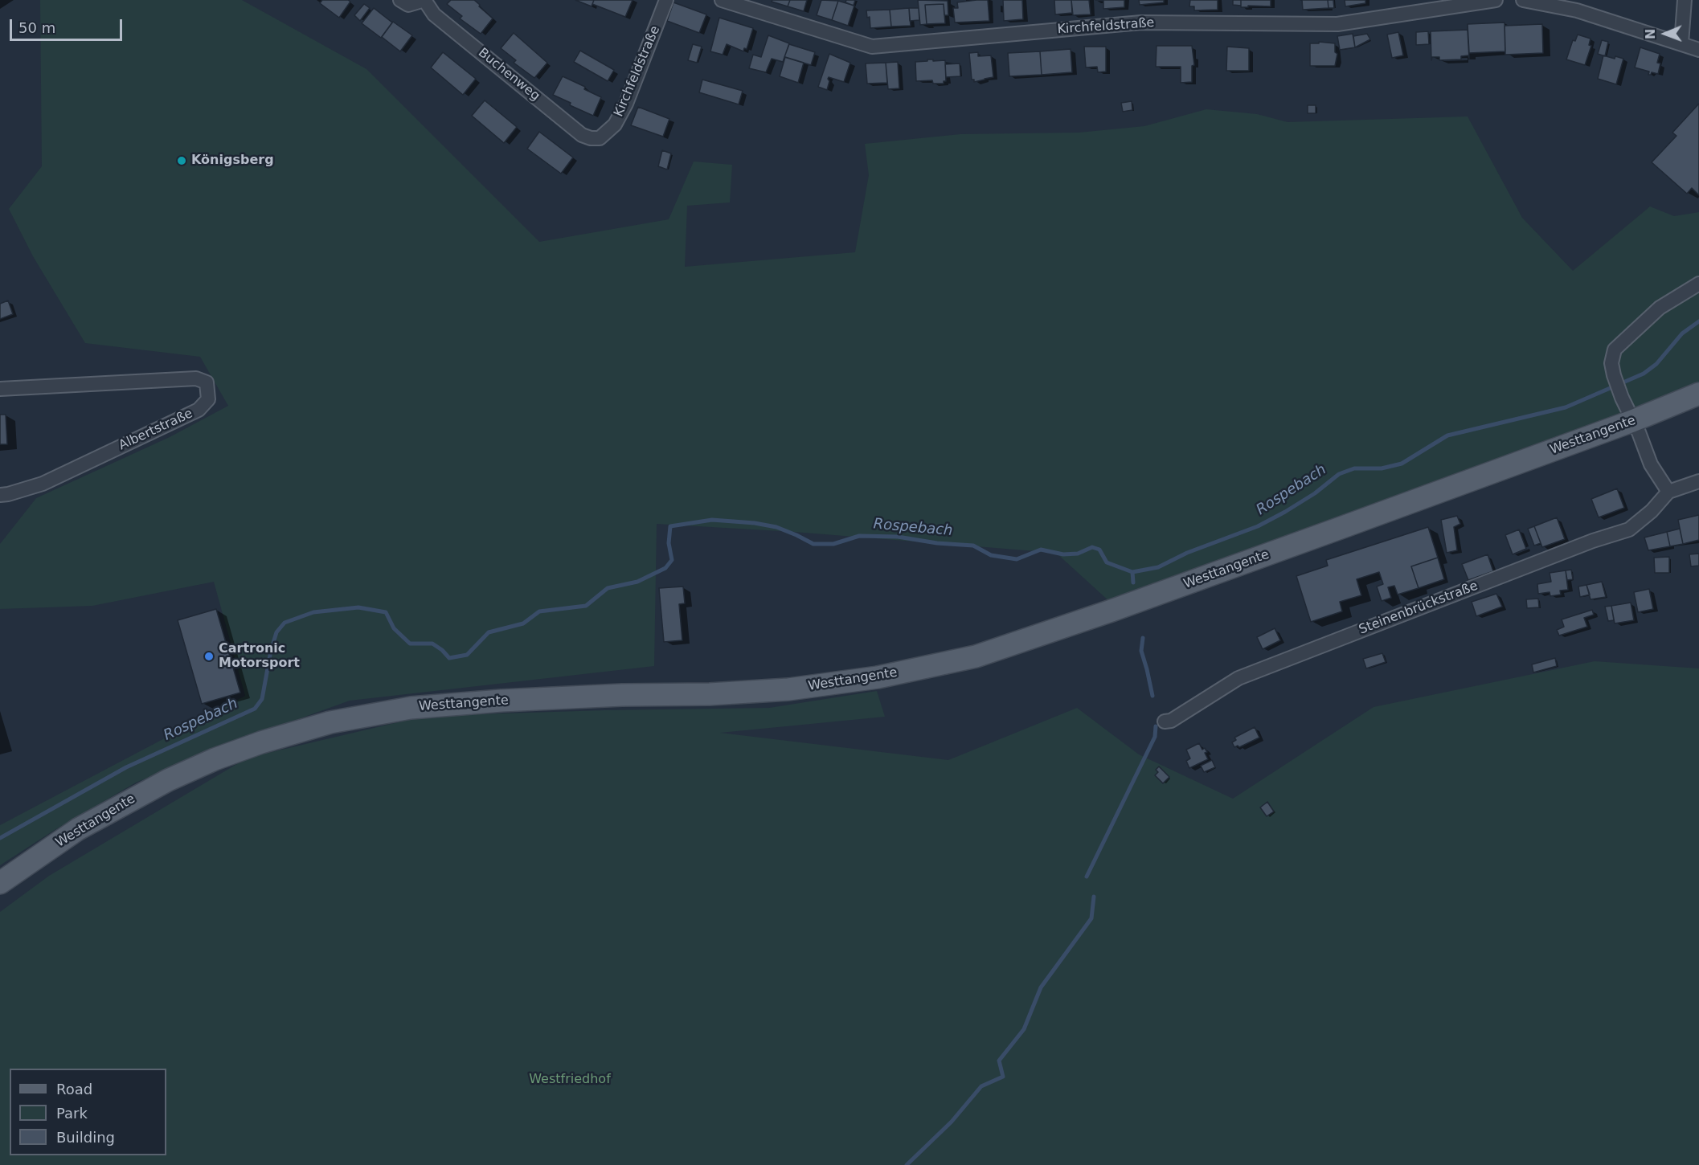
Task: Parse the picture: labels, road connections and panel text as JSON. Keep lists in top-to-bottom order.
{
  "streets": {
    "main road": ["Westtangente"],
    "street": [
      "Kirchfeldstraße",
      "Buchenweg",
      "Albertstraße",
      "Steinenbrückstraße"
    ]
  },
  "crossings": [
    ["Kirchfeldstraße", "Buchenweg"]
  ],
  "water": ["Rospebach"],
  "parks": ["Westfriedhof"],
  "places": ["Königsberg", "Cartronic Motorsport"],
  "legend": ["Road", "Park", "Building"],
  "scale_bar": "50 m",
  "north": "left"
}
